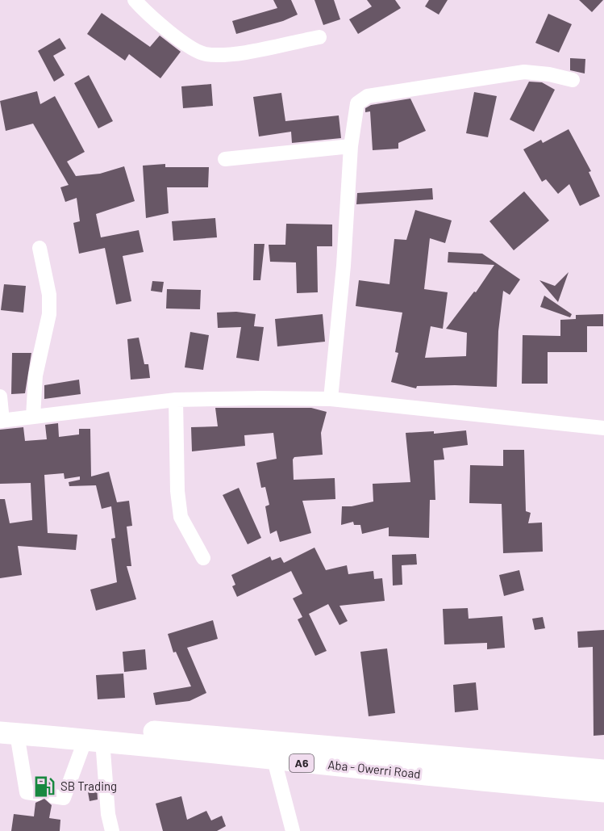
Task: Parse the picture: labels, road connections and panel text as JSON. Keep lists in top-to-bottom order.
{
  "streets": {
    "highway": ["A6", "Aba - Owerri Road"]
  },
  "places": {
    "fuel station": ["SB Trading"]
  }
}
